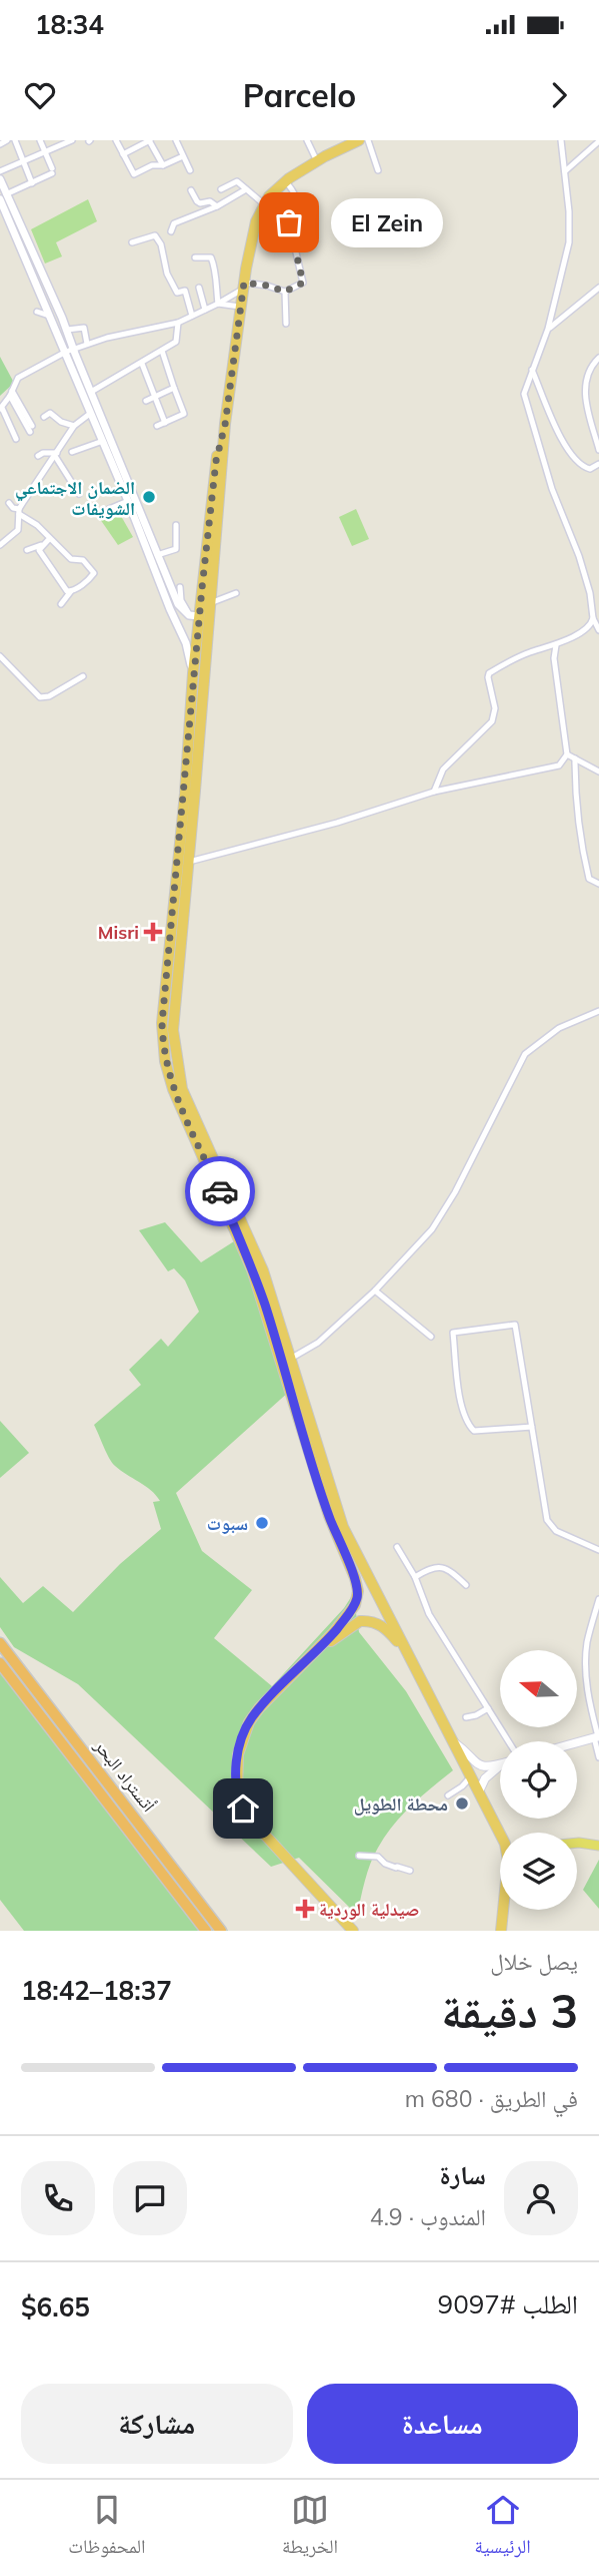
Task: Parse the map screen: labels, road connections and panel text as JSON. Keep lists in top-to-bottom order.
{
  "streets": {
    "highway": ["أتستراد البحر"]
  },
  "places": {
    "other": [
      "El Zein",
      "الضمان الاجتماعي الشويفات",
      "سبوت",
      "محطة الطويل"
    ],
    "health": ["Misri", "صيدلية الوردية"]
  },
  "north": "left",
  "page": {
    "status": "18:34",
    "header": "Parcelo",
    "bubble": "El Zein",
    "heading": ["3 دقيقة", "يصل خلال", "18:37–18:42"],
    "panel": [
      "سارة",
      "المندوب · 4.9",
      "الطلب #9097",
      "$6.65"
    ],
    "bar": "في الطريق · 680 m",
    "buttons": ["مساعدة", "مشاركة"],
    "tabs": ["الرئيسية", "الخريطة", "المحفوظات"]
  }
}
